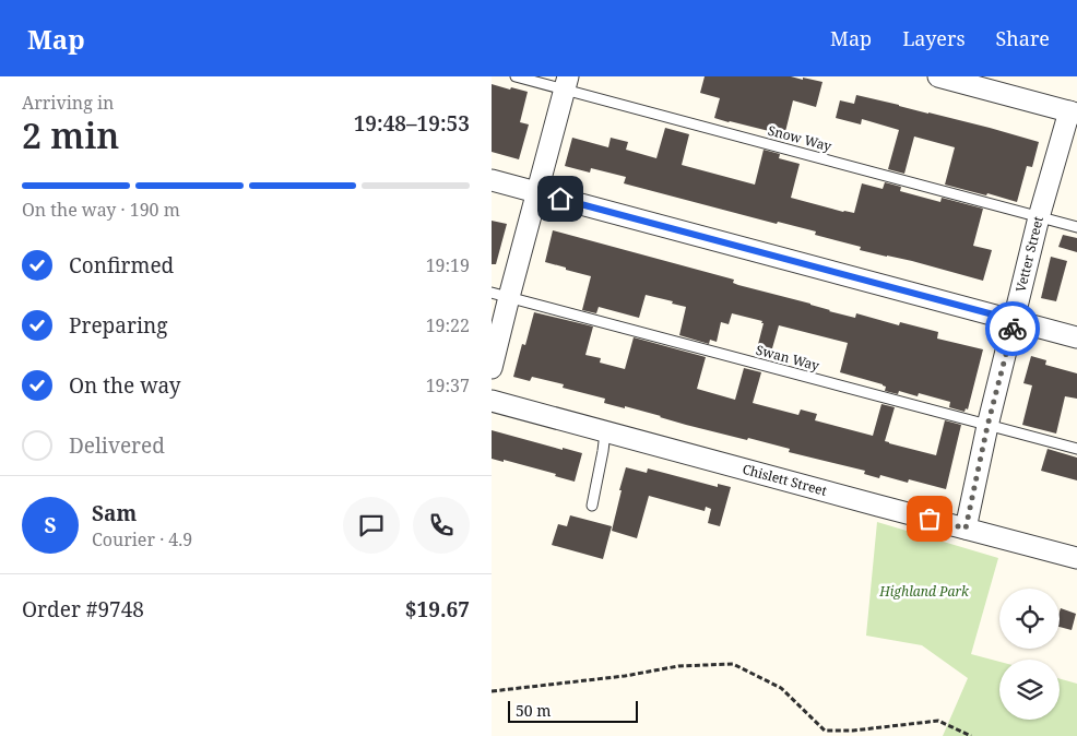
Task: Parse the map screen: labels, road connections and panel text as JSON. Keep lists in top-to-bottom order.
{
  "streets": {
    "street": ["Vetter Street", "Chislett Street"],
    "lane": ["Snow Way", "Swan Way"]
  },
  "crossings": [
    ["Snow Way", "Vetter Street"],
    ["Vetter Street", "Swan Way"],
    ["Vetter Street", "Chislett Street"]
  ],
  "parks": ["Highland Park"],
  "scale_bar": "50 m",
  "page": {
    "header": "Map",
    "nav": ["Map", "Layers", "Share"],
    "heading": ["2 min", "Arriving in", "19:48–19:53"],
    "panel": [
      "Sam",
      "Courier · 4.9",
      "Order #9748",
      "$19.67"
    ],
    "bar": "On the way · 190 m",
    "list": [
      ["Confirmed", "19:19"],
      ["Preparing", "19:22"],
      ["On the way", "19:37"],
      "Delivered"
    ],
    "round": "S",
    "scale": "50 m"
  }
}
